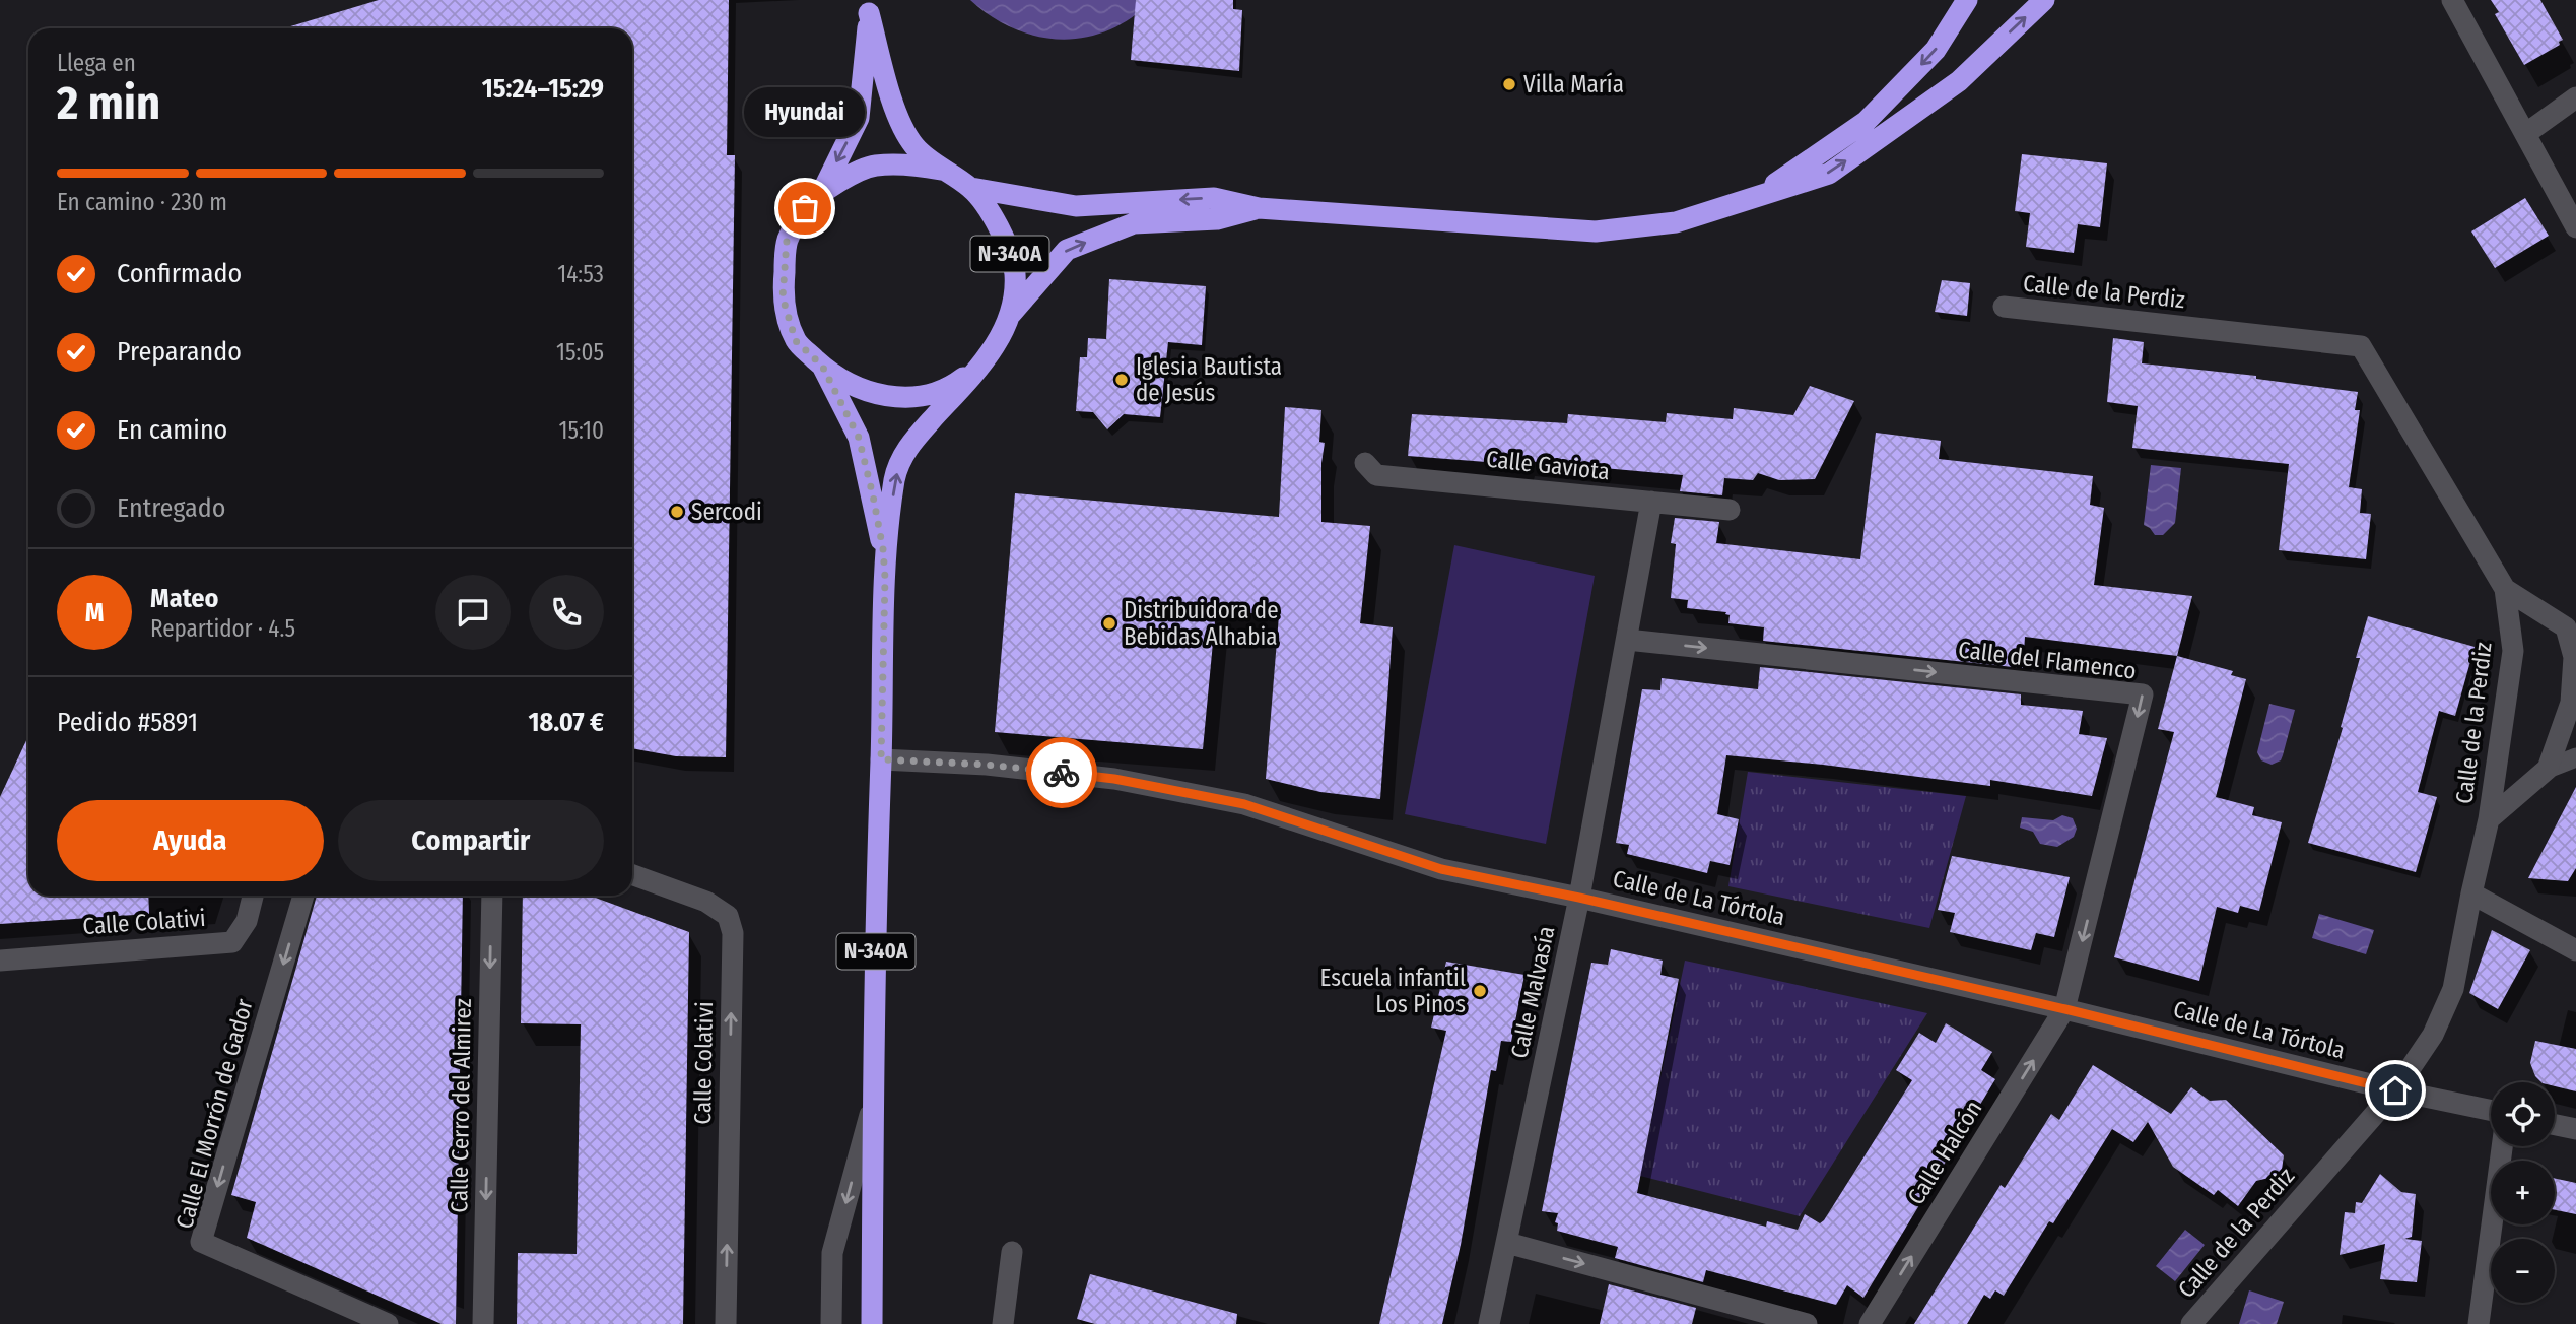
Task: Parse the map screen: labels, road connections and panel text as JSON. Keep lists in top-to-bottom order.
{
  "streets": {
    "highway": ["N-340A"],
    "street": [
      "Calle de la Perdiz",
      "Calle Gaviota",
      "Calle del Flamenco",
      "Calle de La Tórtola",
      "Calle Colativi",
      "Calle Malvasía",
      "Calle Cerro del Almirez",
      "Calle El Morrón de Gador",
      "Calle Halcón"
    ]
  },
  "crossings": [
    ["N-340A", "Calle de La Tórtola"],
    ["Calle de la Perdiz", "Calle de La Tórtola"],
    ["Calle Gaviota", "Calle Malvasía"],
    ["Calle del Flamenco", "Calle de La Tórtola"],
    ["Calle del Flamenco", "Calle Malvasía"],
    ["Calle del Flamenco", "Calle Halcón"],
    ["Calle de La Tórtola", "Calle Malvasía"],
    ["Calle de La Tórtola", "Calle Halcón"]
  ],
  "one_way": ["Calle Cerro del Almirez", "Calle Halcón"],
  "places": [
    "Villa María",
    "Hyundai",
    "Iglesia Bautista de Jesús",
    "Sercodi",
    "Distribuidora de Bebidas Alhabia",
    "Escuela infantil Los Pinos"
  ],
  "page": {
    "heading": ["2 min", "Llega en", "15:24–15:29"],
    "panel": [
      "Mateo",
      "Repartidor · 4.5",
      "Pedido #5891",
      "18.07 €"
    ],
    "bubble": "Hyundai",
    "bar": "En camino · 230 m",
    "list": [
      ["Confirmado", "14:53"],
      ["Preparando", "15:05"],
      ["En camino", "15:10"],
      "Entregado"
    ],
    "round": "M",
    "buttons": ["Ayuda", "Compartir"],
    "map_buttons": ["+", "−"]
  }
}
